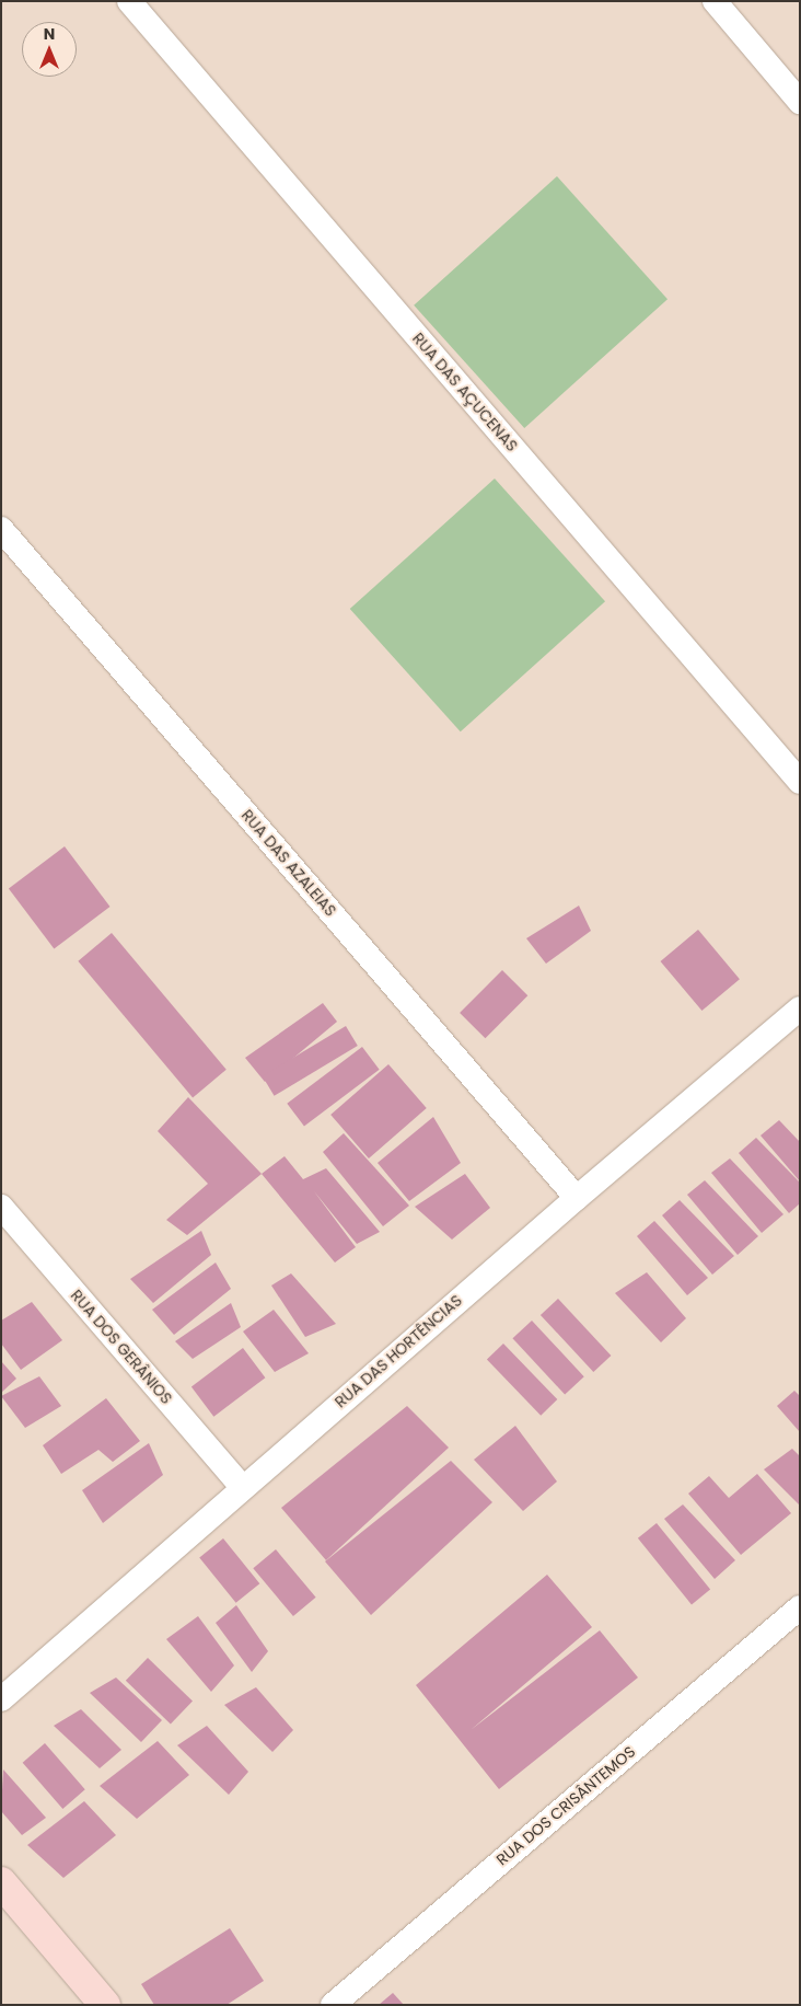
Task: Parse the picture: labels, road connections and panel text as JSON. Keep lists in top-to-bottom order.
{
  "streets": {
    "street": [
      "RUA DAS AÇUCENAS",
      "RUA DAS AZALEIAS",
      "RUA DOS GERÂNIOS",
      "RUA DAS HORTÊNCIAS",
      "RUA DOS CRISÂNTEMOS"
    ]
  },
  "crossings": [
    ["RUA DAS AZALEIAS", "RUA DAS HORTÊNCIAS"],
    ["RUA DOS GERÂNIOS", "RUA DAS HORTÊNCIAS"]
  ],
  "north": "top"
}
